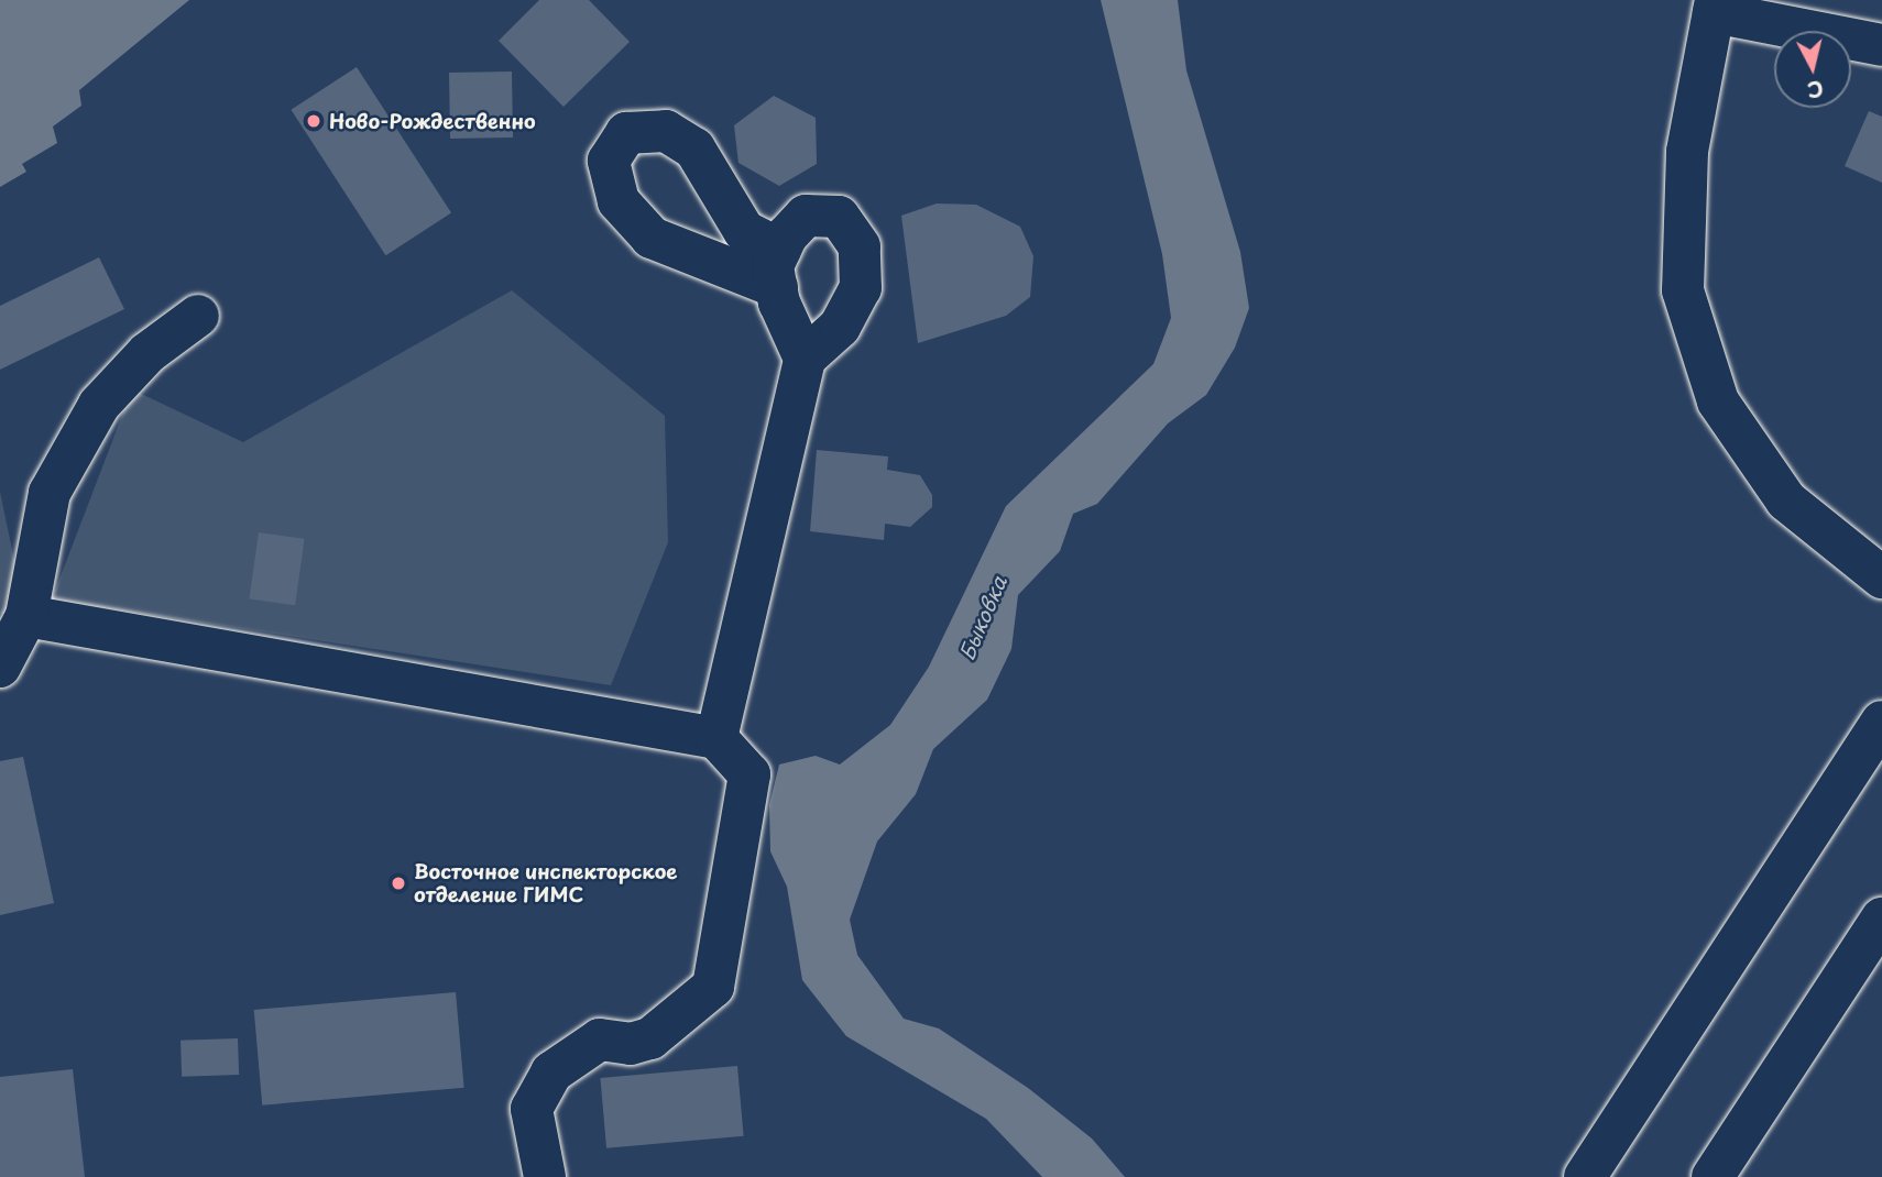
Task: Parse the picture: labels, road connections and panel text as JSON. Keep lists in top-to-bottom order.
{
  "water": ["Быковка"],
  "places": ["Ново-Рождественно", "Восточное инспекторское отделение ГИМС"],
  "north": "bottom"
}
